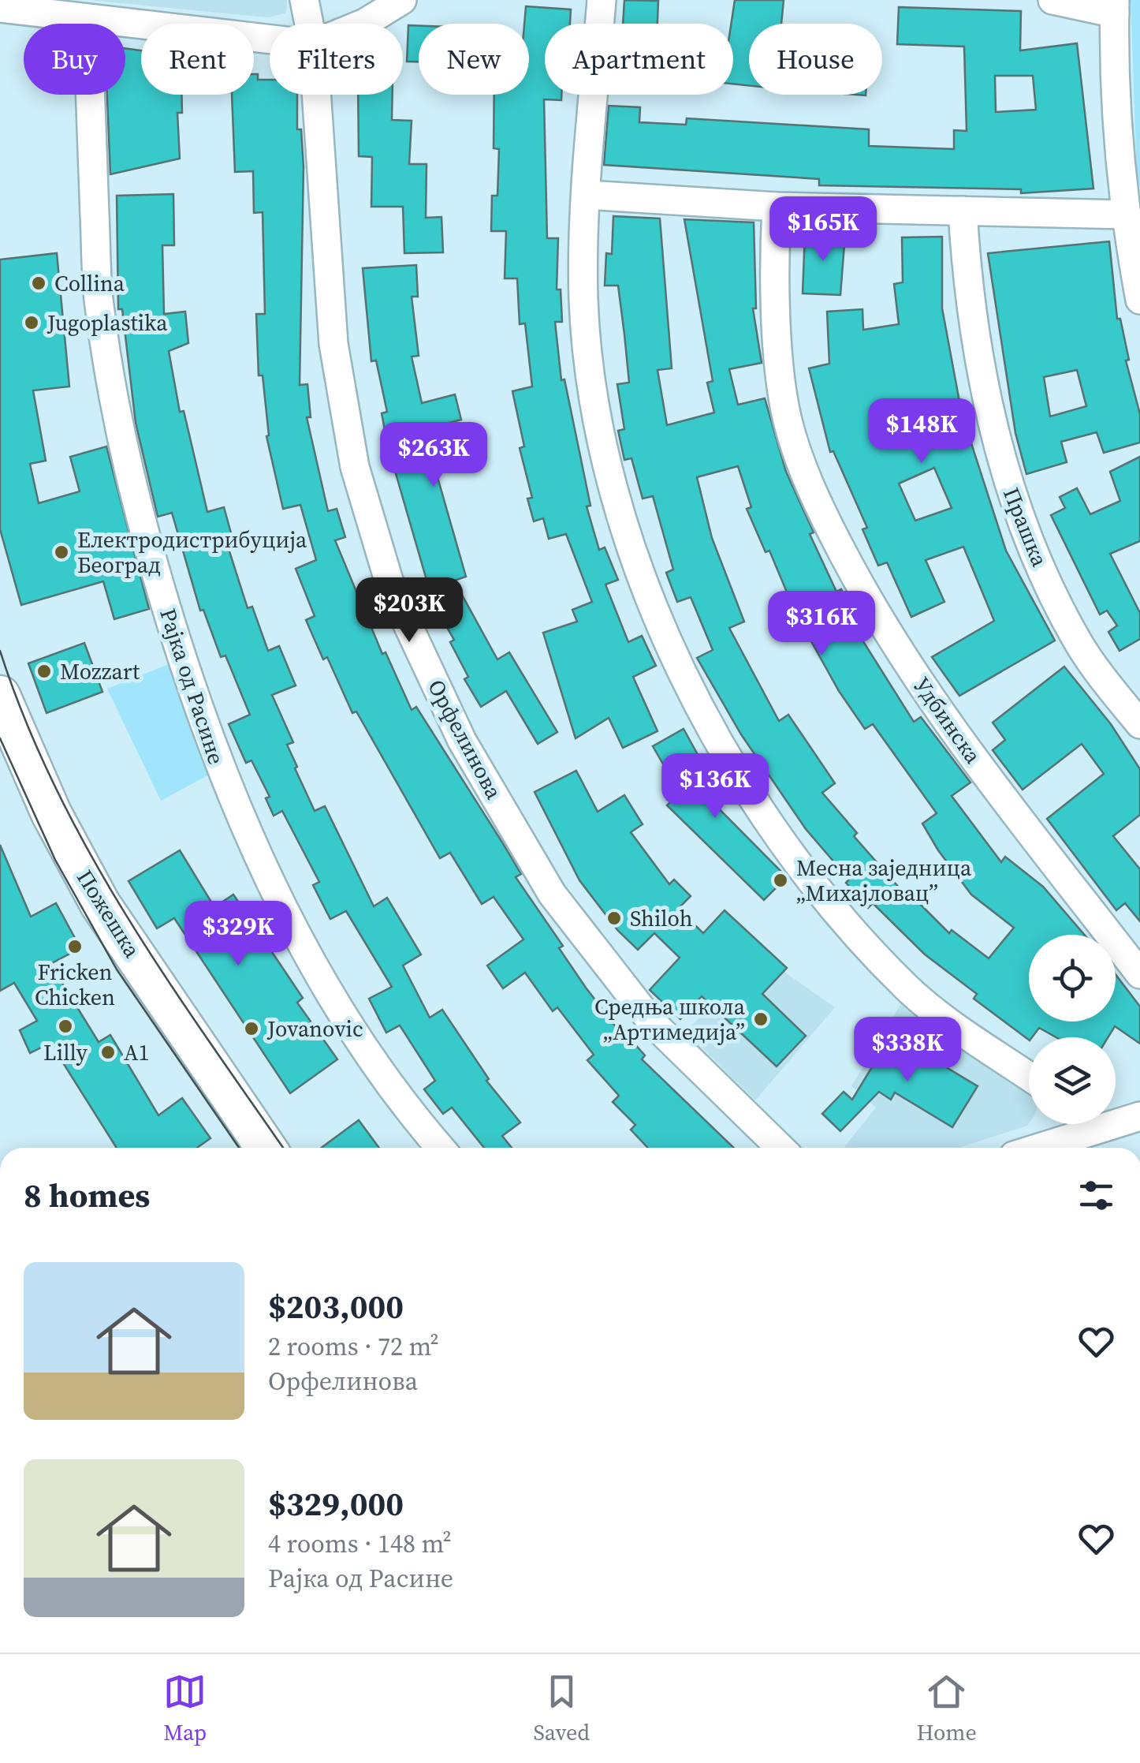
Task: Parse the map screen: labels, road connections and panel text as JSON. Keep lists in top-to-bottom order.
{
  "streets": {
    "main road": ["Пожешка"],
    "street": [
      "Прашка",
      "Рајка од Расине",
      "Удбинска",
      "Орфелинова"
    ]
  },
  "places": [
    "Collina",
    "Jugoplastika",
    "Електродистрибуција Београд",
    "Mozzart",
    "Месна заједница „Михајловац”",
    "Shiloh",
    "Fricken Chicken",
    "Средња школа „Артимедија”",
    "Lilly",
    "Jovanovic",
    "A1"
  ],
  "page": {
    "chip": [
      "Buy",
      "Rent",
      "Filters",
      "New",
      "Apartment",
      "House"
    ],
    "price": [
      "$165K",
      "$148K",
      "$263K",
      "$203K",
      "$316K",
      "$136K",
      "$329K",
      "$338K"
    ],
    "heading": "8 homes",
    "list": [
      {
        "name": "$203,000",
        "note": "2 rooms · 72 m² · Орфелинова"
      },
      {
        "name": "$329,000",
        "note": "4 rooms · 148 m² · Рајка од Расине"
      }
    ],
    "tabs": ["Map", "Saved", "Home"]
  }
}
